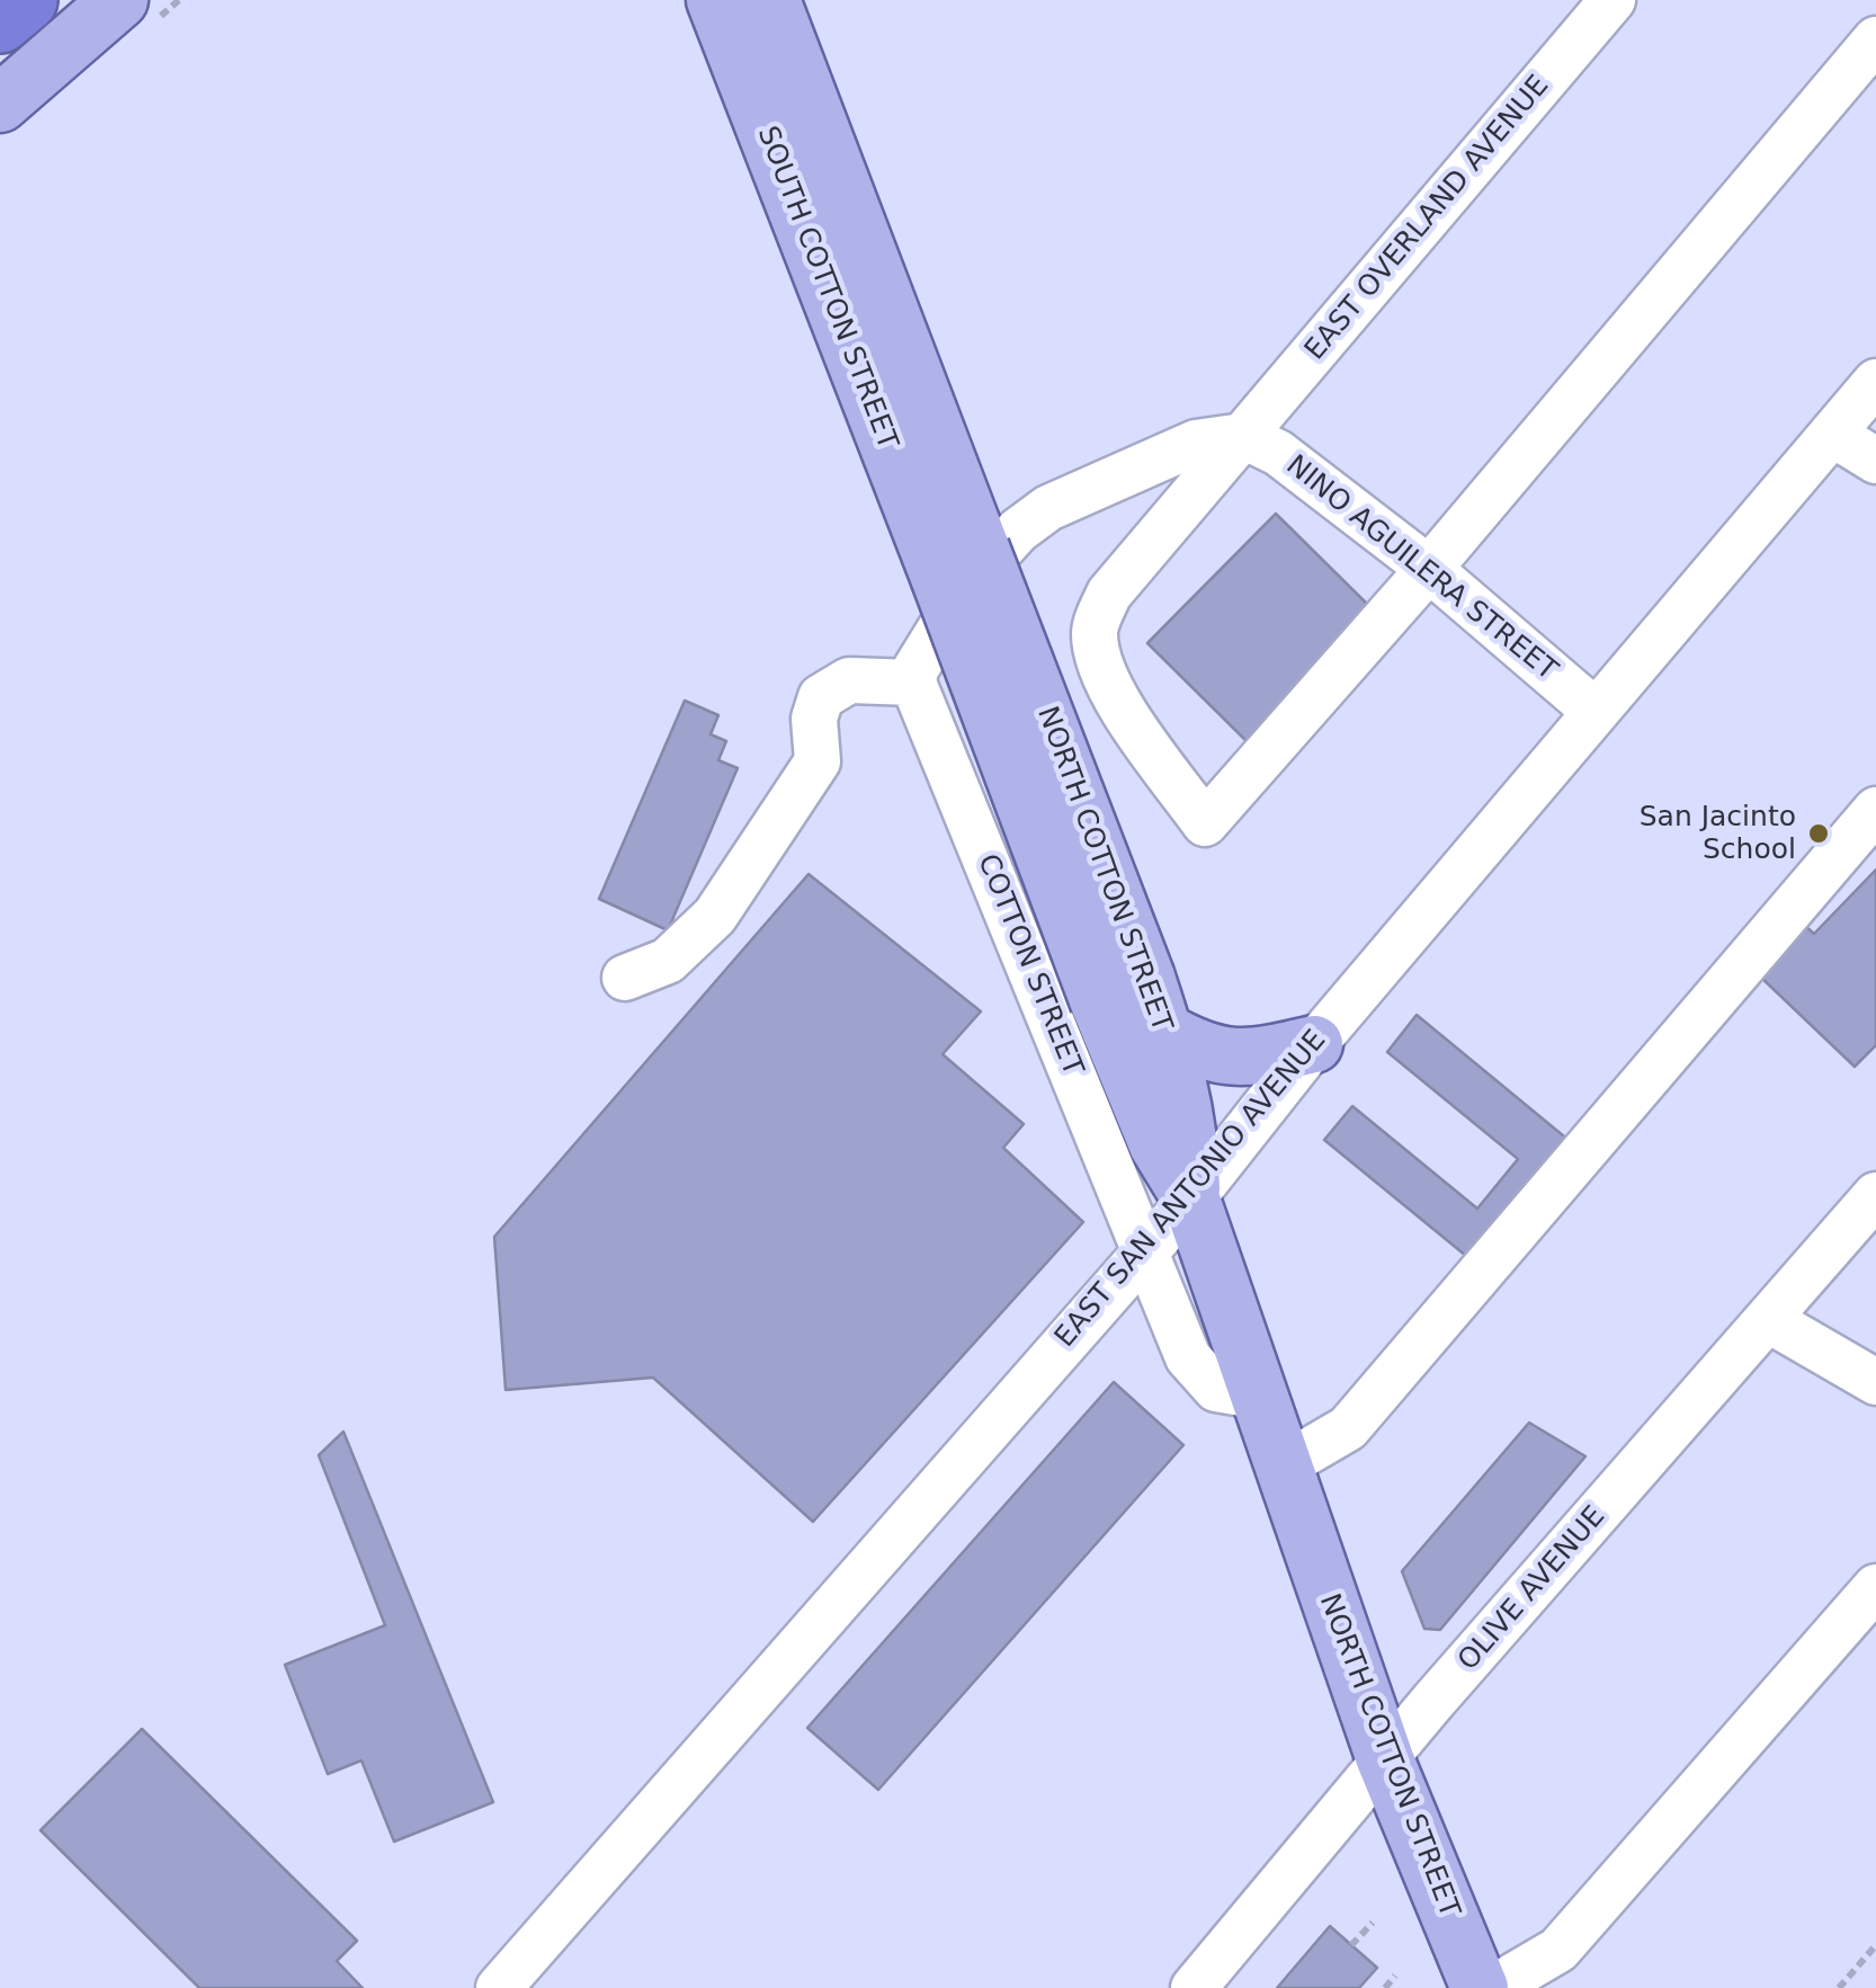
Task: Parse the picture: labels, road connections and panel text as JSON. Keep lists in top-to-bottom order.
{
  "streets": {
    "main road": ["SOUTH COTTON STREET", "NORTH COTTON STREET"],
    "street": [
      "EAST OVERLAND AVENUE",
      "NINO AGUILERA STREET",
      "COTTON STREET",
      "EAST SAN ANTONIO AVENUE",
      "OLIVE AVENUE"
    ]
  },
  "crossings": [
    ["EAST OVERLAND AVENUE", "NINO AGUILERA STREET"],
    ["SOUTH COTTON STREET", "NORTH COTTON STREET"],
    ["NINO AGUILERA STREET", "EAST SAN ANTONIO AVENUE"],
    ["NORTH COTTON STREET", "EAST SAN ANTONIO AVENUE"],
    ["NORTH COTTON STREET", "OLIVE AVENUE"],
    ["COTTON STREET", "EAST SAN ANTONIO AVENUE"]
  ],
  "places": ["San Jacinto School"]
}
